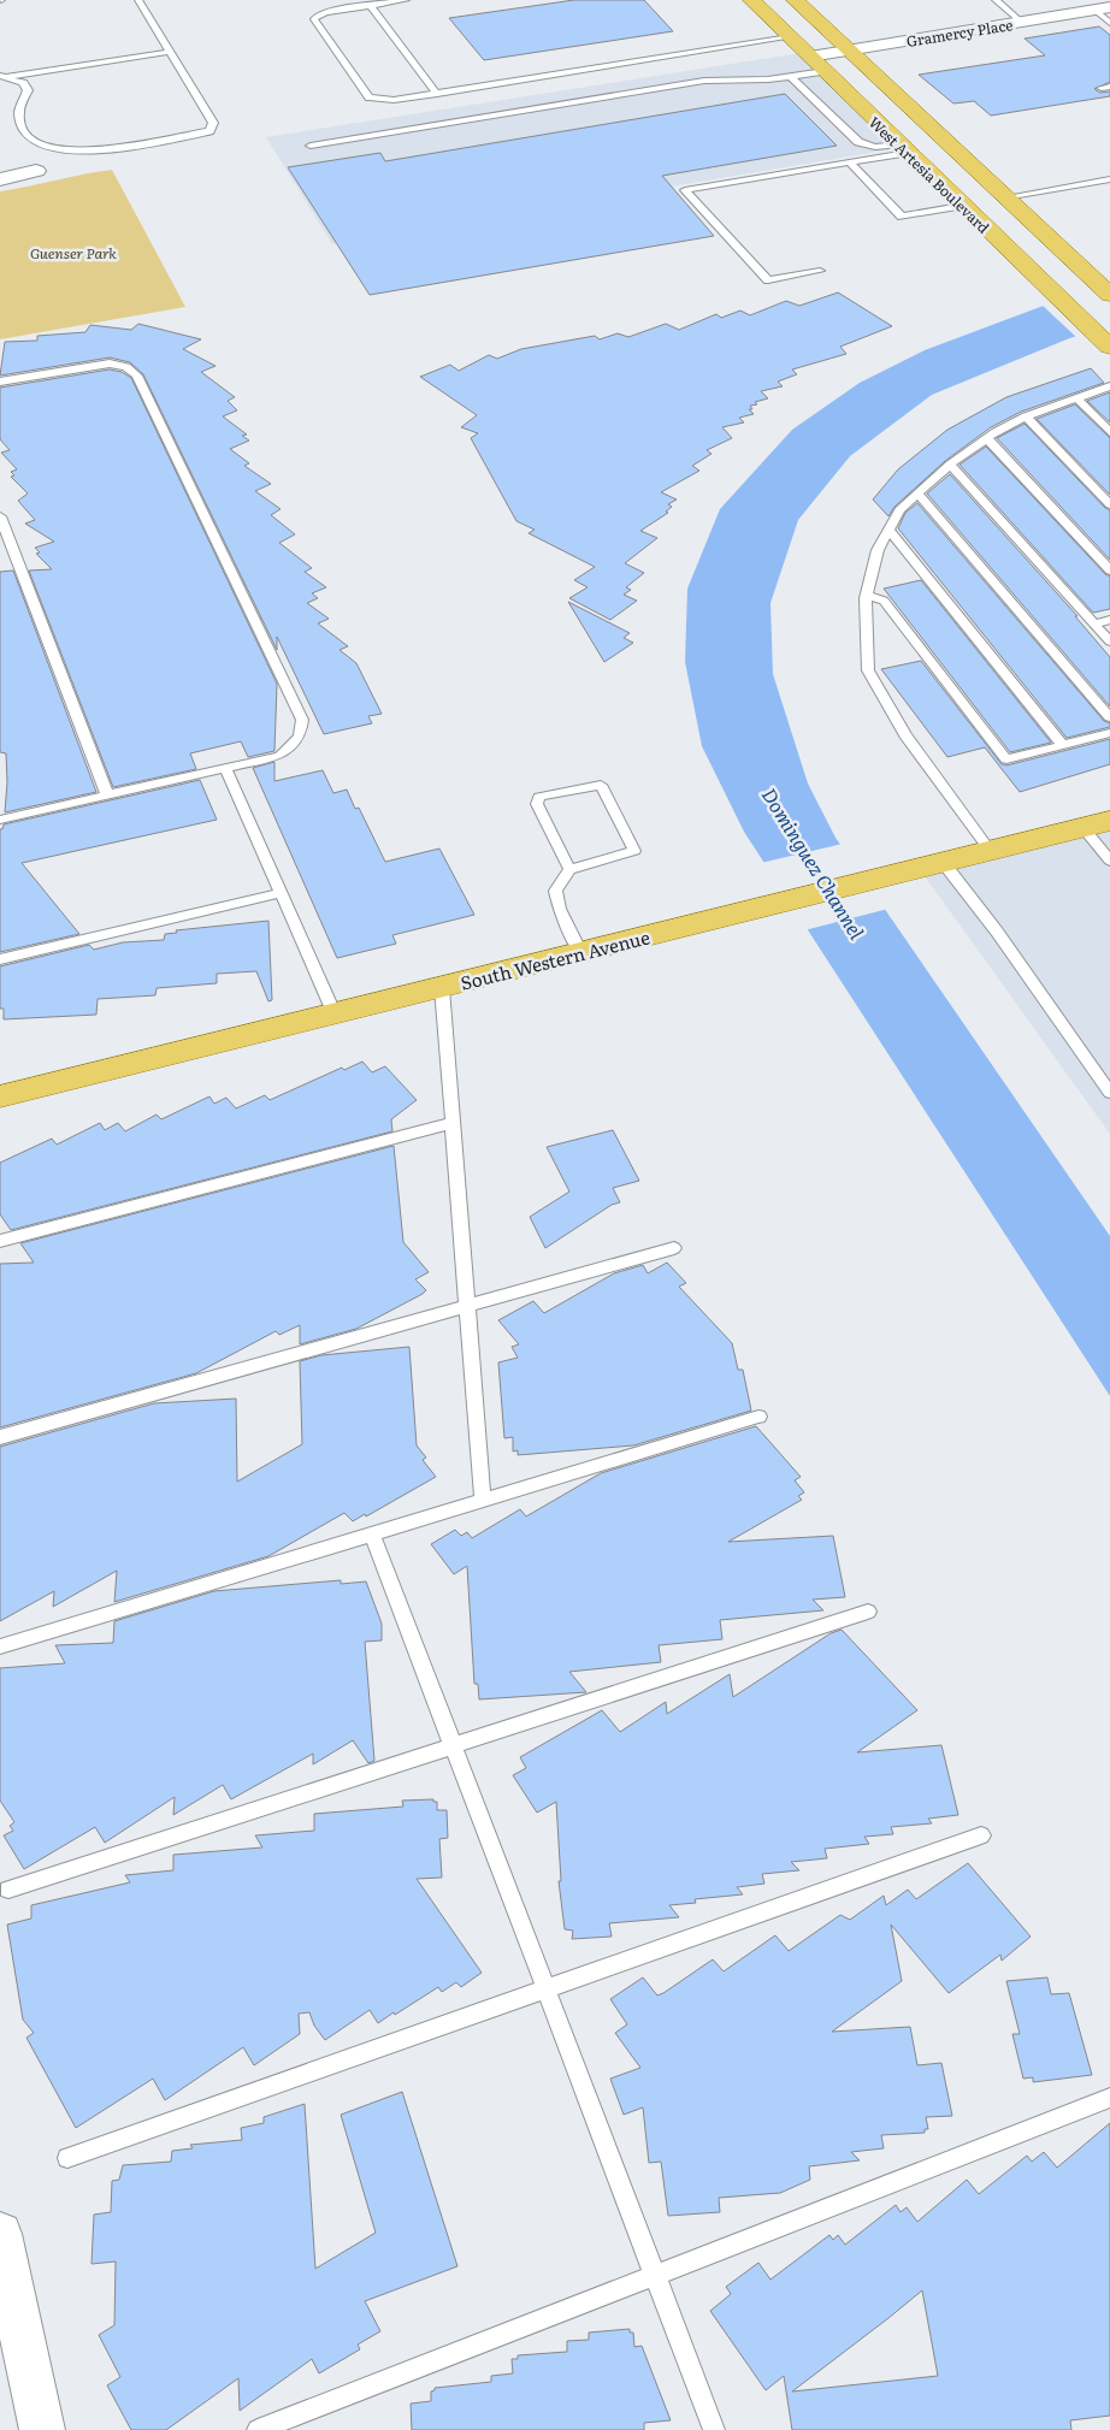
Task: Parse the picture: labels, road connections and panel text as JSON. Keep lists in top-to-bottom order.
{
  "streets": {
    "main road": ["West Artesia Boulevard", "South Western Avenue"],
    "street": ["Gramercy Place"]
  },
  "crossings": [
    ["Gramercy Place", "West Artesia Boulevard"]
  ],
  "water": ["Dominguez Channel"],
  "parks": ["Guenser Park"]
}
